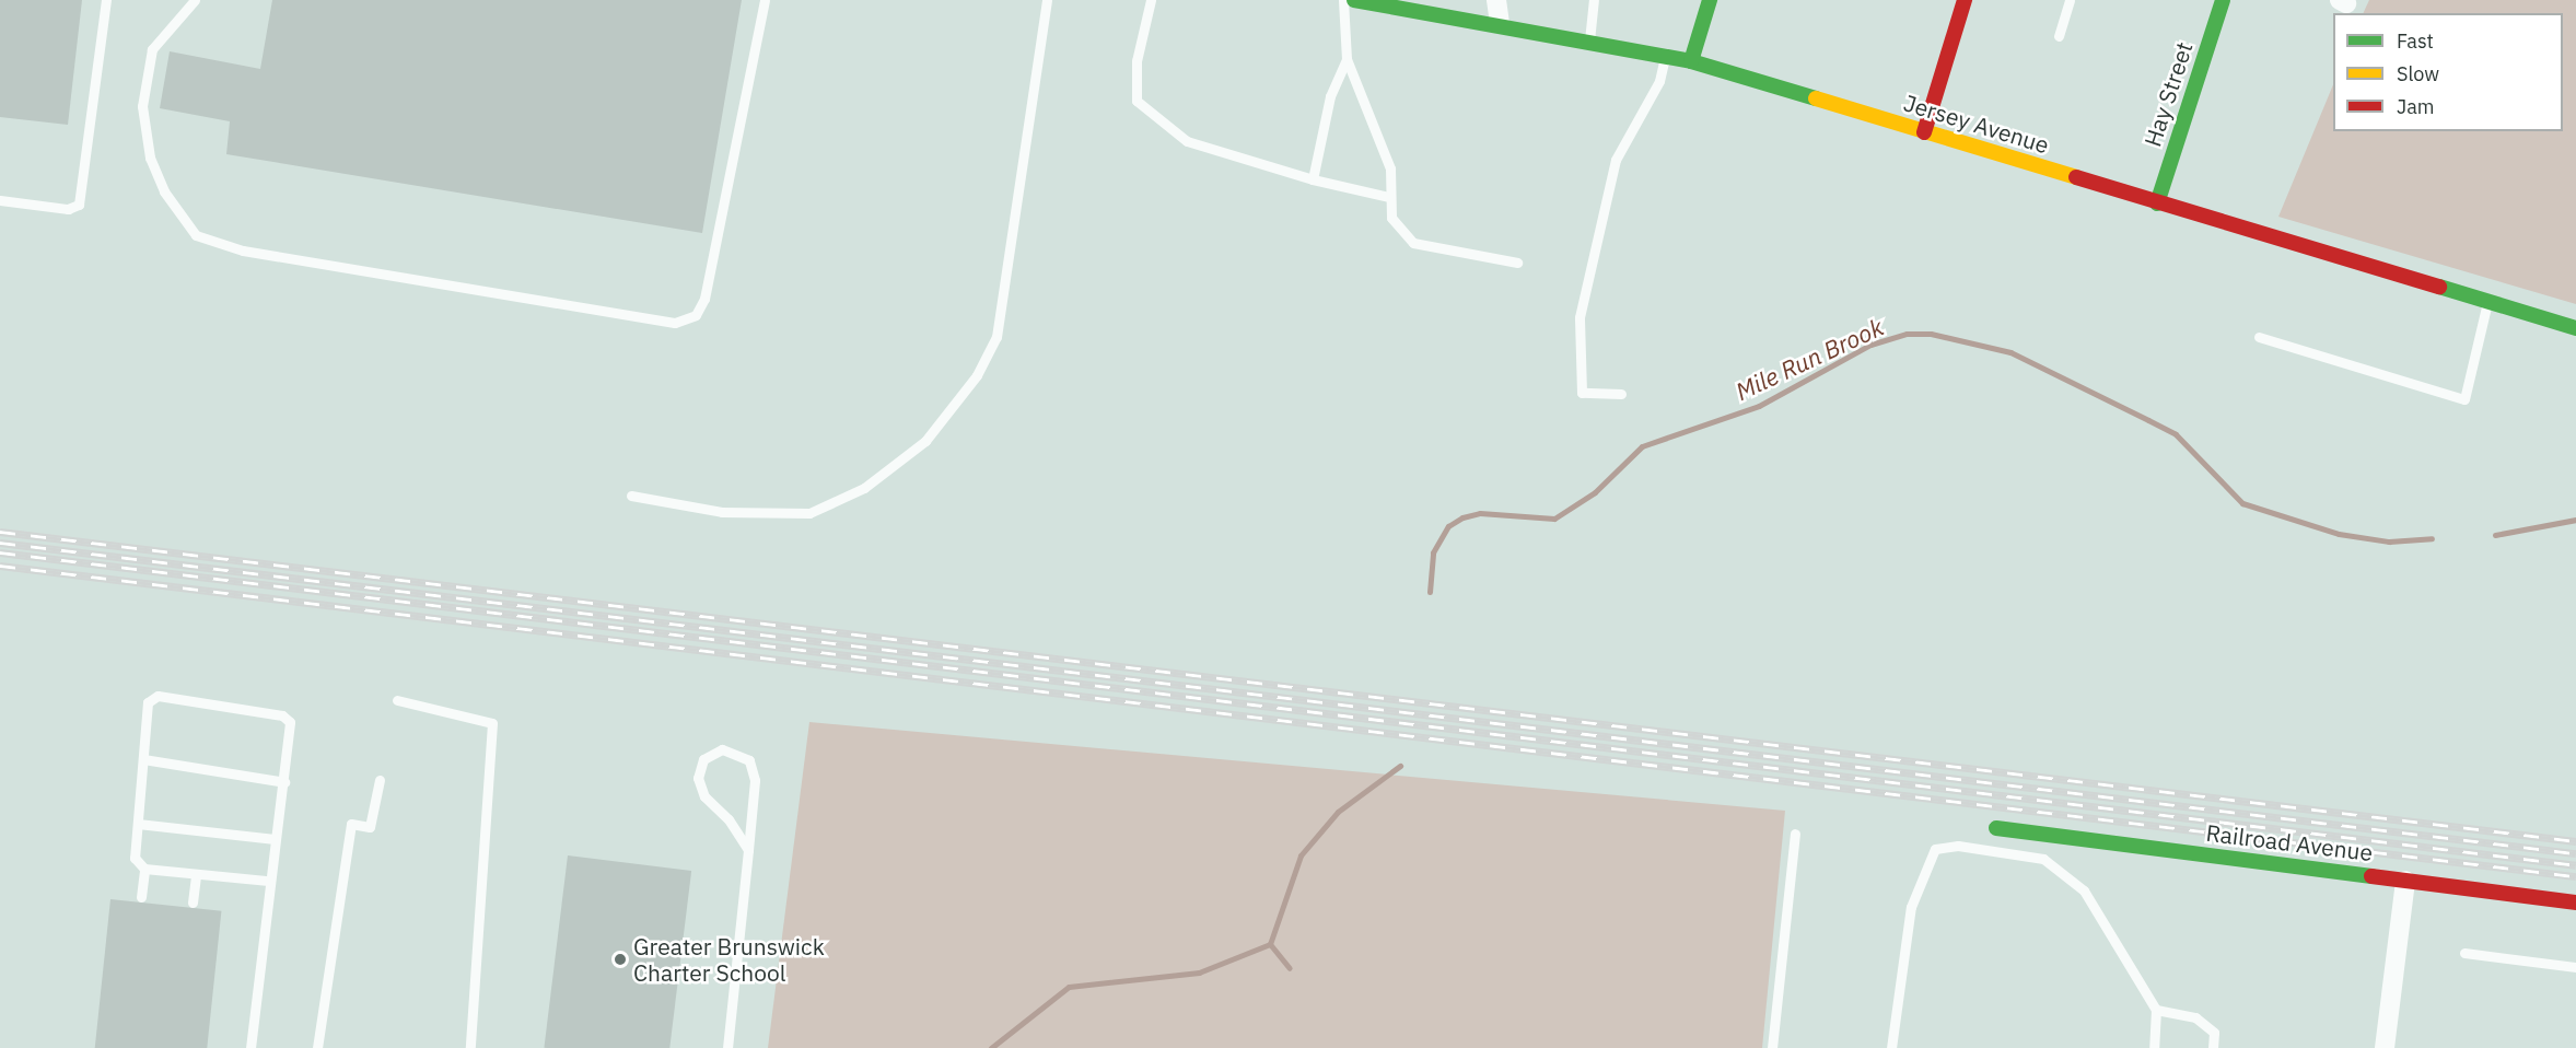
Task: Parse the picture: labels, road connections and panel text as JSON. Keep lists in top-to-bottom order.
{
  "streets": {
    "street": ["Hay Street", "Jersey Avenue", "Railroad Avenue"]
  },
  "crossings": [
    ["Hay Street", "Jersey Avenue"]
  ],
  "water": ["Mile Run Brook"],
  "places": ["Greater Brunswick Charter School"],
  "legend": ["Fast", "Slow", "Jam"]
}
